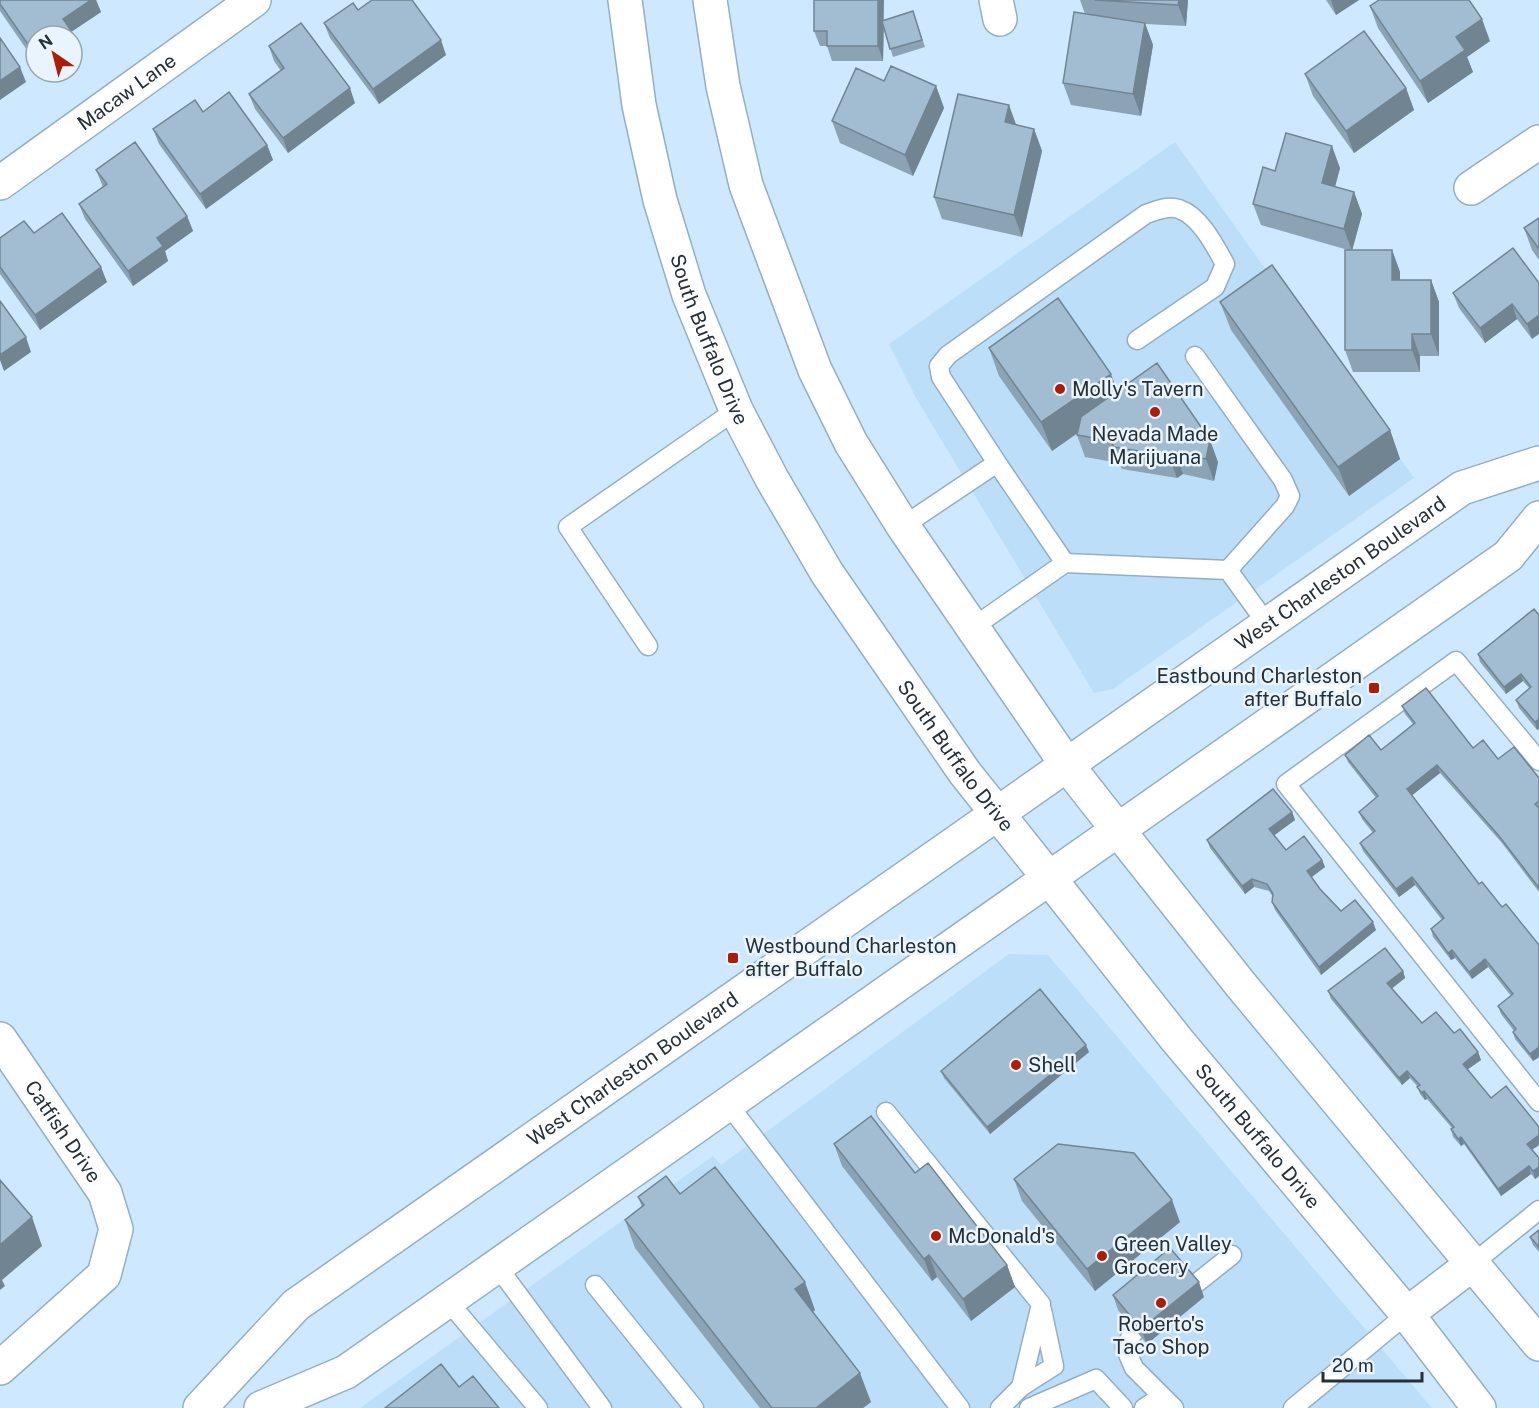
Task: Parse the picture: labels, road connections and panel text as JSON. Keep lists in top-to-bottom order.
{
  "streets": {
    "main road": [
      "Macaw Lane",
      "South Buffalo Drive",
      "West Charleston Boulevard",
      "Catfish Drive"
    ]
  },
  "crossings": [
    ["South Buffalo Drive", "West Charleston Boulevard"]
  ],
  "places": {
    "other": [
      "Molly's Tavern",
      "Nevada Made Marijuana",
      "Shell",
      "McDonald's",
      "Green Valley Grocery",
      "Roberto's Taco Shop"
    ],
    "transit": ["Eastbound Charleston after Buffalo", "Westbound Charleston after Buffalo"]
  },
  "scale_bar": "20 m",
  "north": "top left"
}
